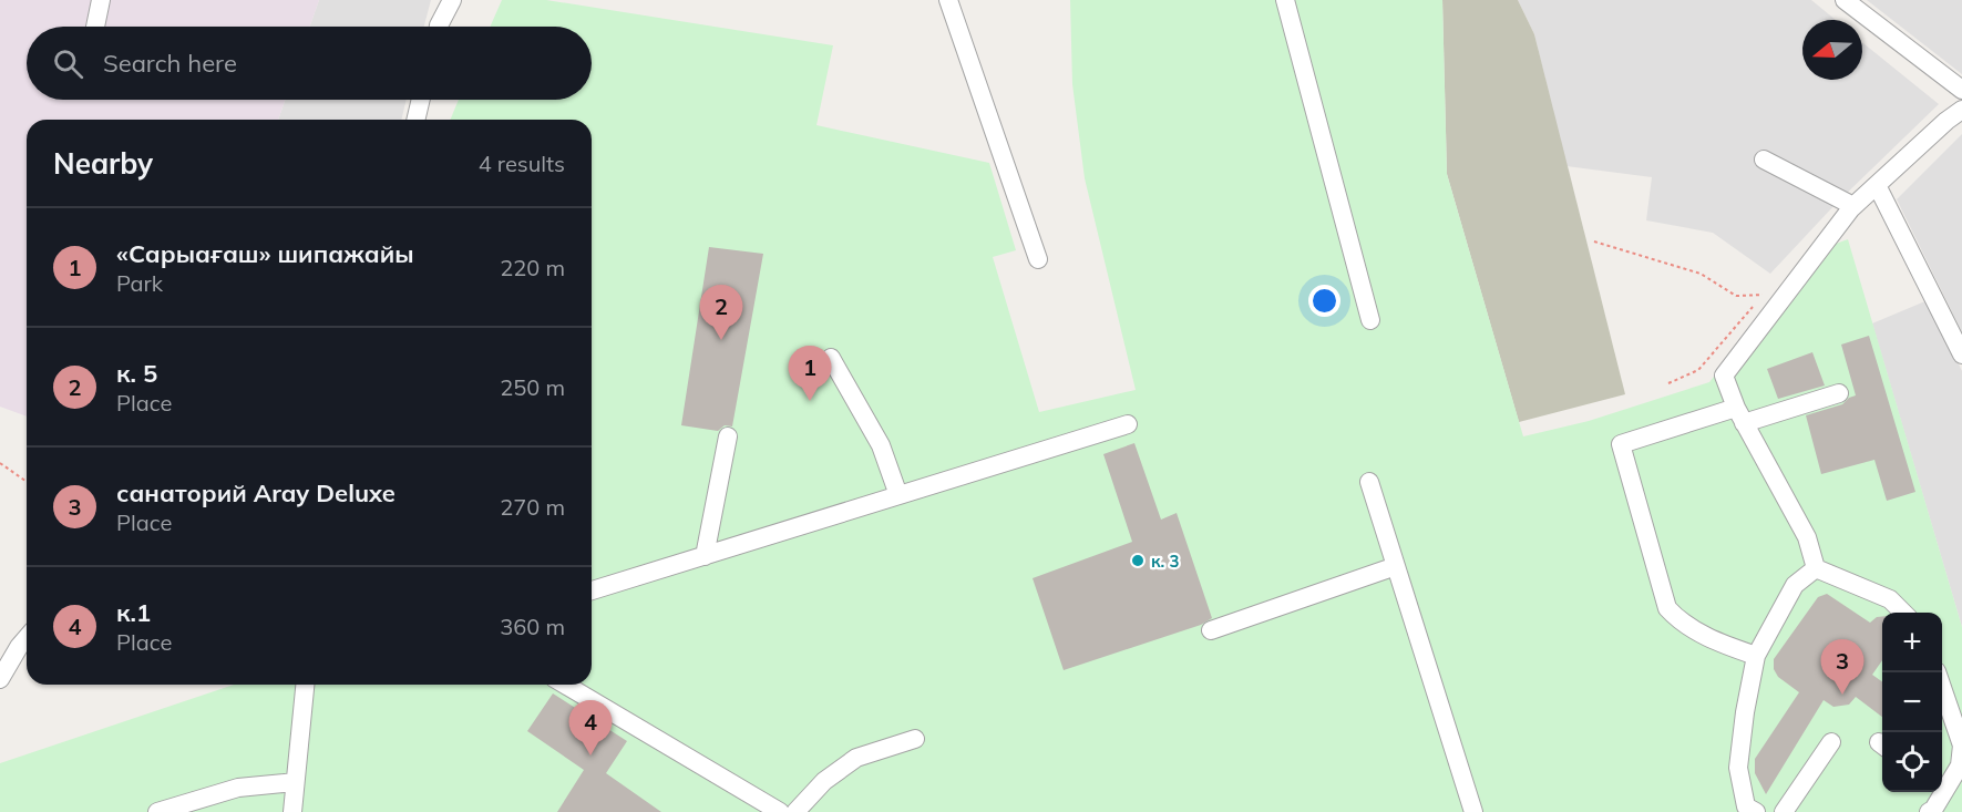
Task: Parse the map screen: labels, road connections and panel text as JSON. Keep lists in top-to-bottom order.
{
  "places": ["к. 3"],
  "north": "left",
  "page": {
    "search": "Search here",
    "heading": ["Nearby", "4 results"],
    "list": [
      {
        "mark": "1",
        "name": "«Сарыағаш» шипажайы",
        "note": "Park",
        "value": "220 m"
      },
      {
        "mark": "2",
        "name": "к. 5",
        "note": "Place",
        "value": "250 m"
      },
      {
        "mark": "3",
        "name": "санаторий Aray Deluxe",
        "note": "Place",
        "value": "270 m"
      },
      {
        "mark": "4",
        "name": "к.1",
        "note": "Place",
        "value": "360 m"
      }
    ],
    "pins": [
      "2",
      "1",
      "3",
      "4"
    ],
    "map_buttons": ["+", "−"]
  }
}
